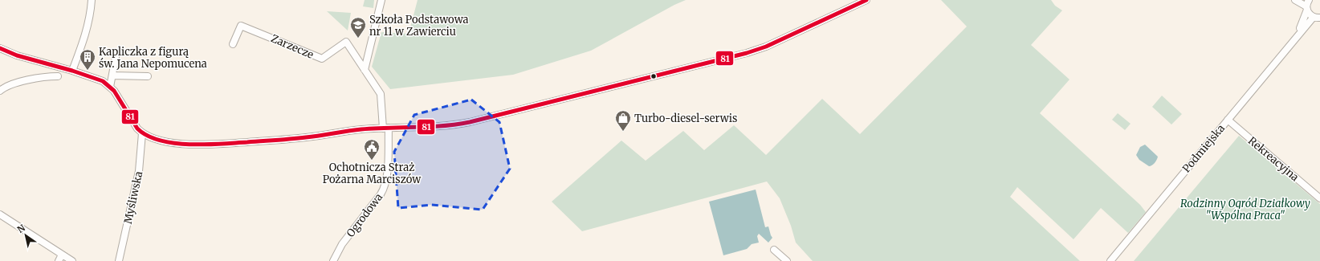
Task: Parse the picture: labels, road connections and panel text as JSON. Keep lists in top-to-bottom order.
{
  "streets": {
    "street": [
      "Zarzecze",
      "Podmiejska",
      "Rekreacyjna",
      "Myśliwska",
      "Ogrodowa"
    ]
  },
  "crossings": [
    ["Podmiejska", "Rekreacyjna"]
  ],
  "parks": ["Rodzinny Ogród Działkowy \"Wspólna Praca\""],
  "places": {
    "school or university": ["Szkoła Podstawowa nr 11 w Zawierciu"],
    "building": ["Kapliczka z figurą św. Jana Nepomucena"],
    "shop": ["Turbo-diesel-serwis"],
    "public building": ["Ochotnicza Straż Pożarna Marciszów"]
  },
  "lines": ["transit line 81"],
  "north": "top left"
}
